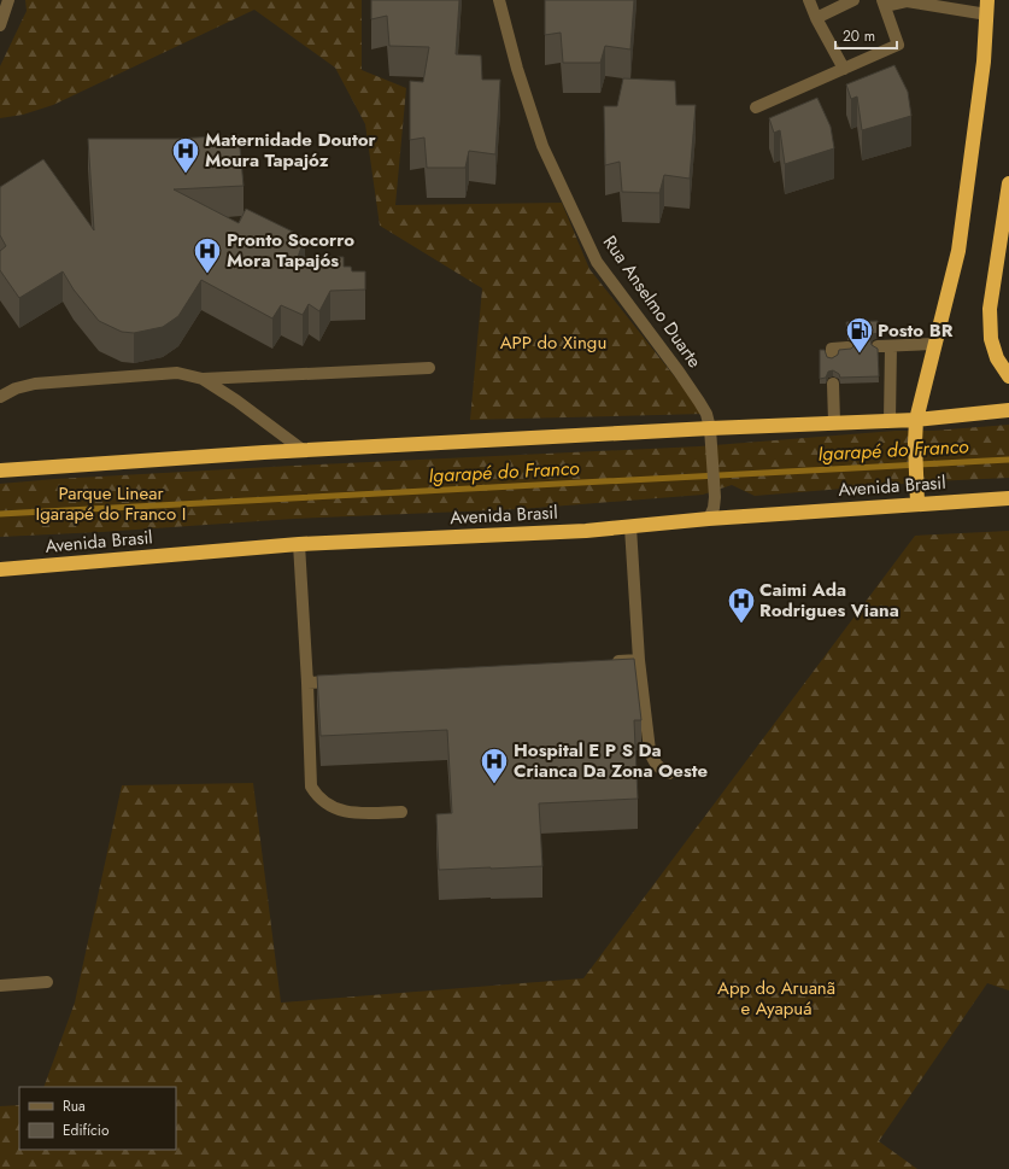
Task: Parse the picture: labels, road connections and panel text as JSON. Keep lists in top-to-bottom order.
{
  "streets": {
    "highway": ["Avenida Brasil"],
    "street": ["Rua Anselmo Duarte"]
  },
  "crossings": [
    ["Rua Anselmo Duarte", "Avenida Brasil"]
  ],
  "water": ["Igarapé do Franco"],
  "parks": ["APP do Xingu", "Parque Linear Igarapé do Franco I", "App do Aruanã e Ayapuá"],
  "places": {
    "hospital": [
      "Maternidade Doutor Moura Tapajóz",
      "Pronto Socorro Mora Tapajós",
      "Caimi Ada Rodrigues Viana",
      "Hospital E P S Da Crianca Da Zona Oeste"
    ],
    "fuel station": ["Posto BR"]
  },
  "legend": ["Rua", "Edifício"],
  "scale_bar": "20 m"
}
